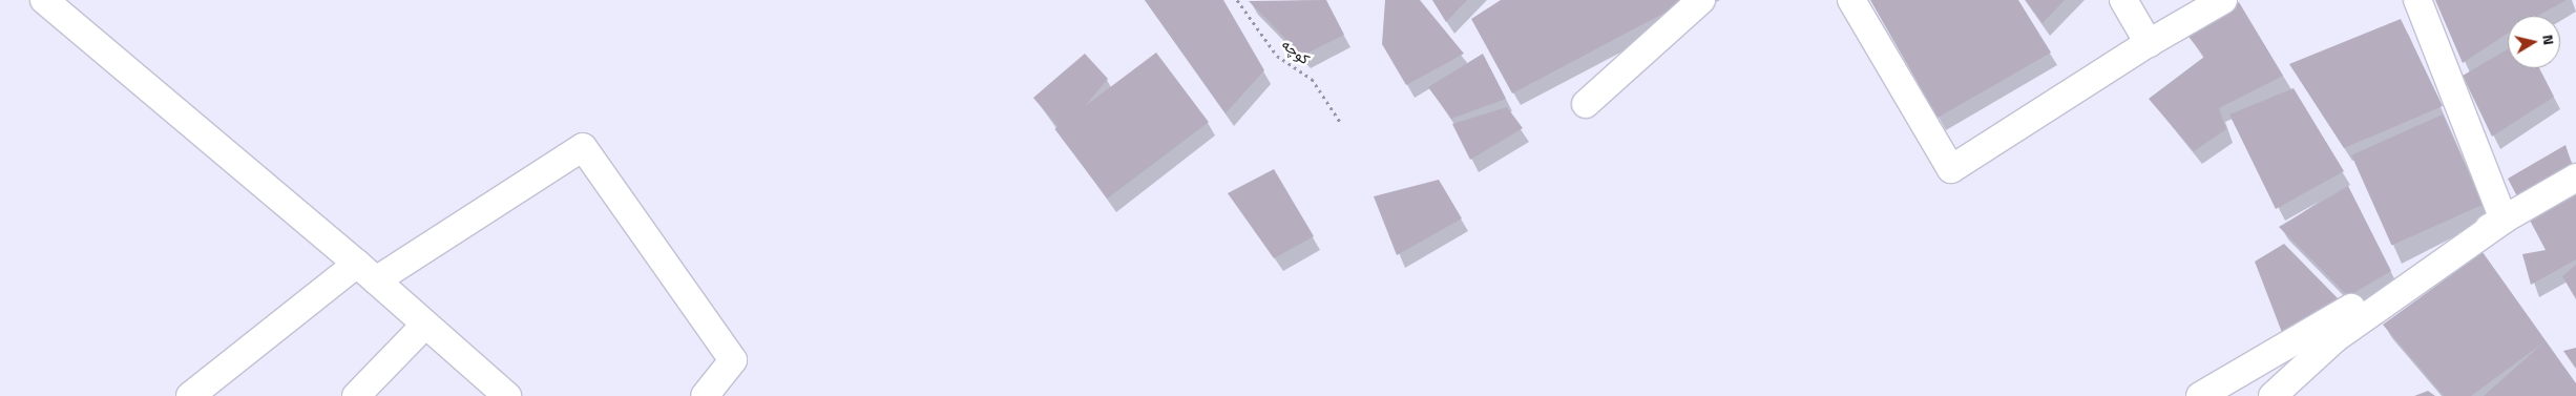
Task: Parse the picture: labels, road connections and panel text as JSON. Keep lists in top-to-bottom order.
{
  "streets": {
    "path": ["کوچه"]
  },
  "north": "right"
}
